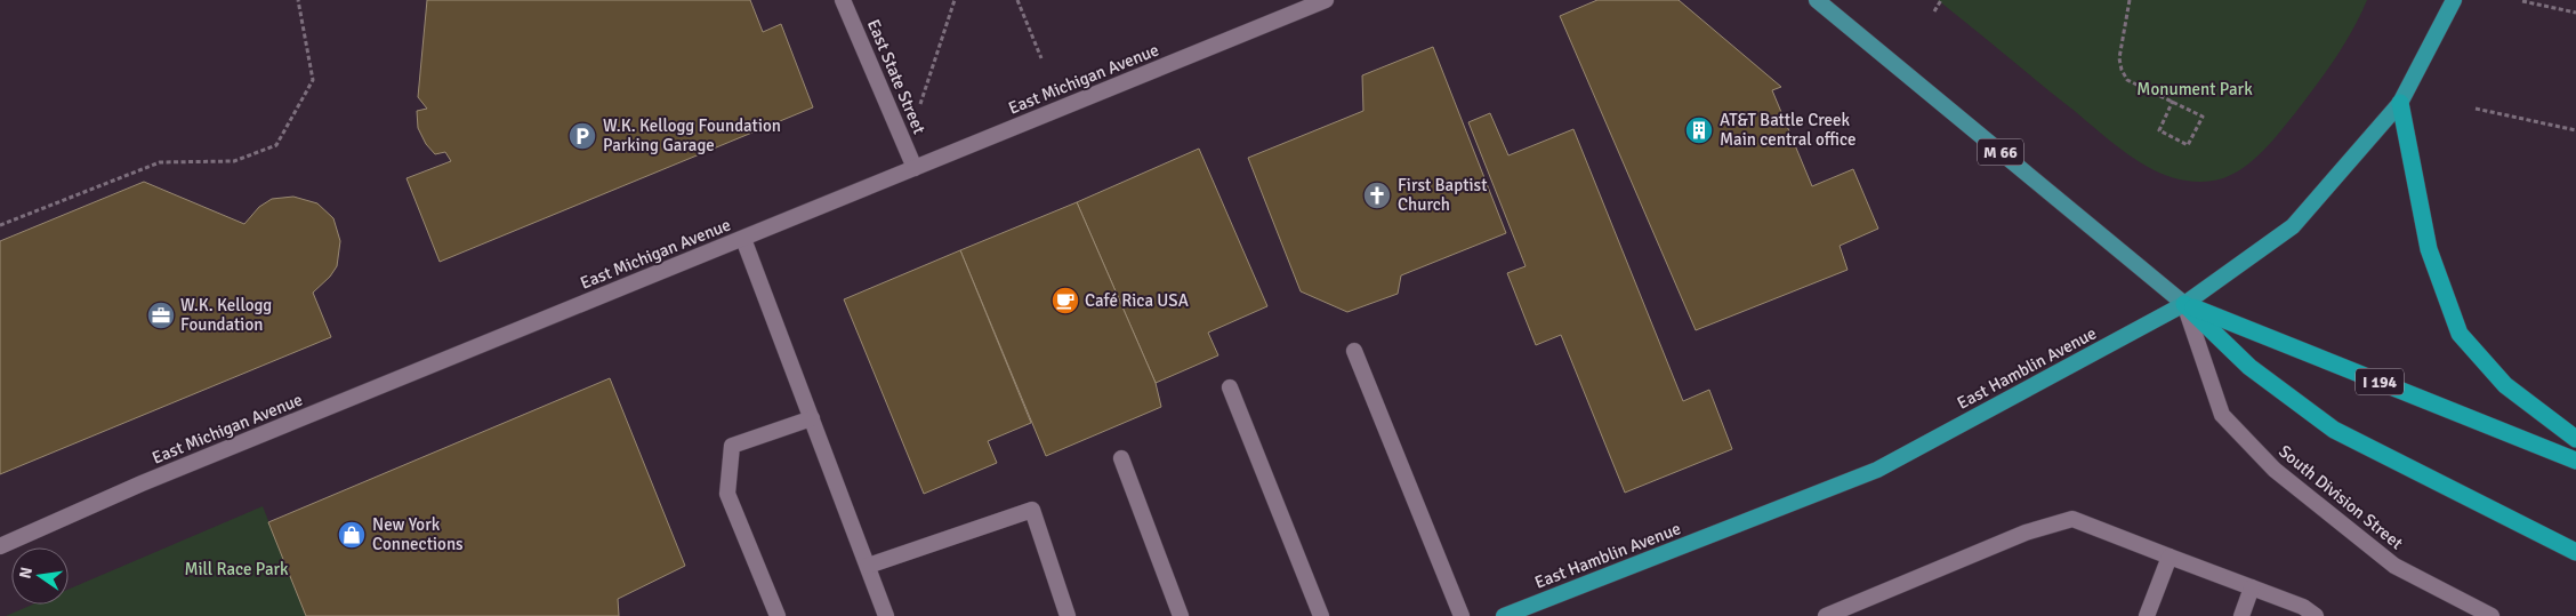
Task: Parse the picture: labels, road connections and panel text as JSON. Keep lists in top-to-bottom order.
{
  "streets": {
    "highway": ["East Hamblin Avenue", "I 194"],
    "main road": ["M 66"],
    "street": ["East State Street", "East Michigan Avenue", "South Division Street"]
  },
  "crossings": [
    ["East State Street", "East Michigan Avenue"],
    ["M 66", "East Hamblin Avenue"],
    ["M 66", "I 194"],
    ["M 66", "South Division Street"],
    ["East Hamblin Avenue", "I 194"],
    ["East Hamblin Avenue", "South Division Street"],
    ["I 194", "South Division Street"]
  ],
  "parks": ["Monument Park", "Mill Race Park"],
  "places": {
    "building": ["AT&T Battle Creek Main central office"],
    "parking": ["W.K. Kellogg Foundation Parking Garage"],
    "church": ["First Baptist Church"],
    "cafe": ["Café Rica USA"],
    "office": ["W.K. Kellogg Foundation"],
    "shop": ["New York Connections"]
  },
  "north": "left"
}
